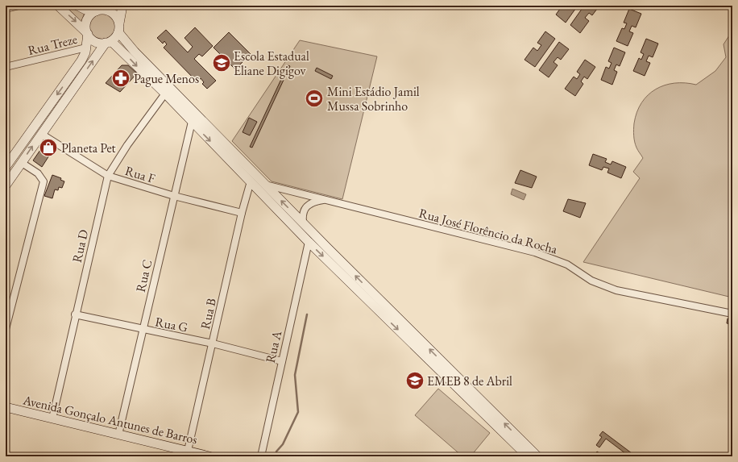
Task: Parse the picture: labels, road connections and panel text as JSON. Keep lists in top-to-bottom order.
{
  "streets": {
    "main road": ["Avenida Gonçalo Antunes de Barros"],
    "street": [
      "Rua Treze",
      "Rua F",
      "Rua José Florêncio da Rocha",
      "Rua D",
      "Rua C",
      "Rua B",
      "Rua G",
      "Rua A"
    ]
  },
  "crossings": [
    ["Rua F", "Rua D"],
    ["Rua F", "Rua C"],
    ["Rua F", "Rua B"],
    ["Rua D", "Rua G"],
    ["Rua D", "Avenida Gonçalo Antunes de Barros"],
    ["Rua C", "Rua G"],
    ["Rua C", "Avenida Gonçalo Antunes de Barros"],
    ["Rua B", "Rua G"],
    ["Rua B", "Avenida Gonçalo Antunes de Barros"],
    ["Rua G", "Rua A"]
  ],
  "places": {
    "school or university": ["Escola Estadual Eliane Digigov", "EMEB 8 de Abril"],
    "pharmacy": ["Pague Menos"],
    "sports": ["Mini Estádio Jamil Mussa Sobrinho"],
    "shop": ["Planeta Pet"]
  }
}
